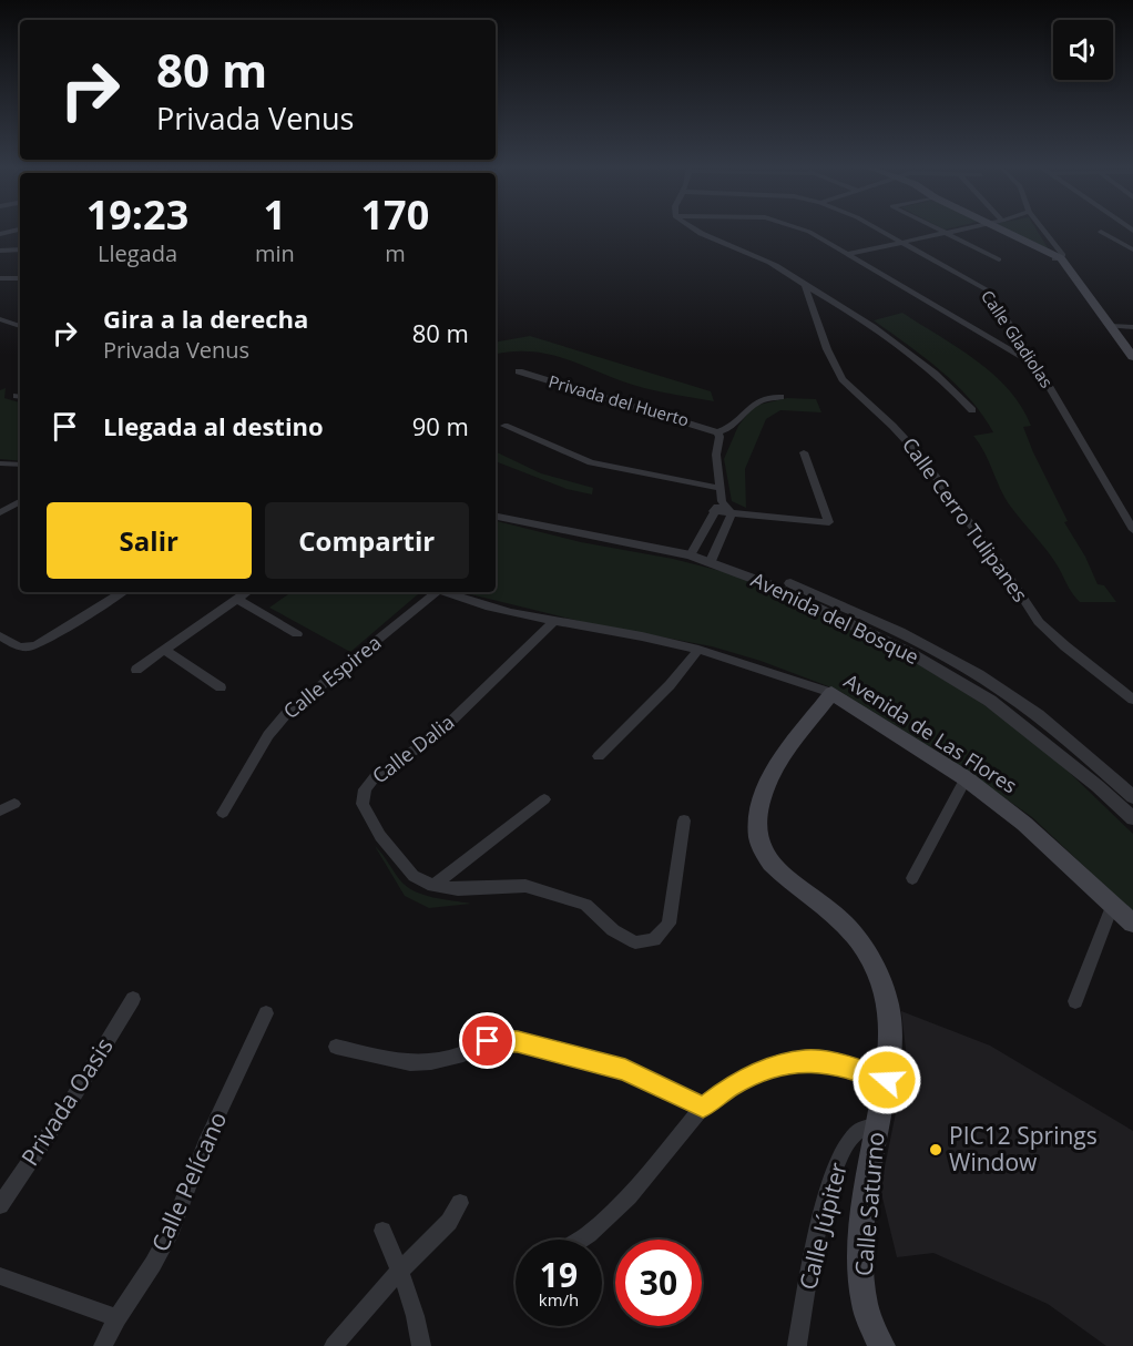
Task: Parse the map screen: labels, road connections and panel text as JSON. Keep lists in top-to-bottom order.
{
  "streets": {
    "main road": ["Avenida de Las Flores", "Calle Saturno"],
    "street": [
      "Calle Gladiolas",
      "Privada del Huerto",
      "Calle Cerro Tulipanes",
      "Avenida del Bosque",
      "Calle Espirea",
      "Calle Dalia",
      "Privada Oasis",
      "Calle Pelícano",
      "Calle Júpiter"
    ]
  },
  "crossings": [
    ["Avenida de Las Flores", "Calle Dalia"],
    ["Avenida de Las Flores", "Calle Saturno"],
    ["Calle Saturno", "Calle Júpiter"]
  ],
  "places": ["PIC12 Springs Window"],
  "page": {
    "turn": ["80 m", "Privada Venus"],
    "eta": [
      "19:23",
      "Llegada",
      "1",
      "min",
      "170",
      "m"
    ],
    "list": [
      {
        "name": "Gira a la derecha",
        "note": "Privada Venus",
        "value": "80 m"
      },
      {
        "name": "Llegada al destino",
        "value": "90 m"
      }
    ],
    "buttons": ["Salir", "Compartir"],
    "speed": "19 km/h",
    "limit": "30"
  }
}
